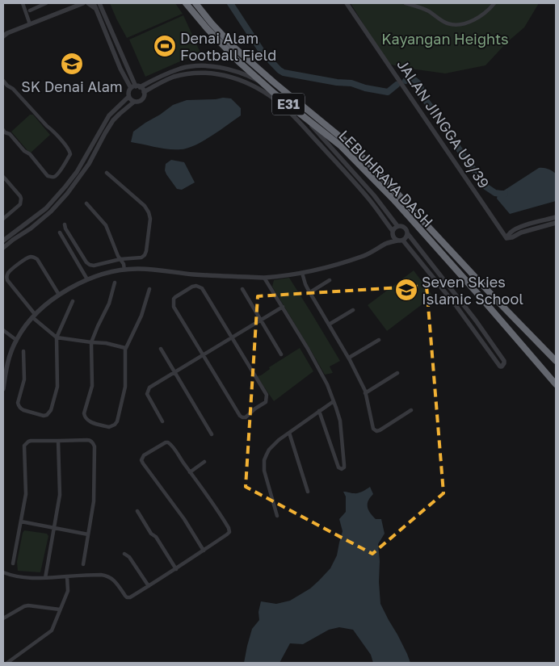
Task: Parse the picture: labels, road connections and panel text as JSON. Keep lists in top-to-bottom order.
{
  "streets": {
    "highway": ["E31", "LEBUHRAYA DASH"],
    "street": ["JALAN JINGGA U9/39"]
  },
  "parks": ["Kayangan Heights"],
  "places": {
    "sports": ["Denai Alam Football Field"],
    "school or university": ["SK Denai Alam", "Seven Skies Islamic School"]
  }
}
